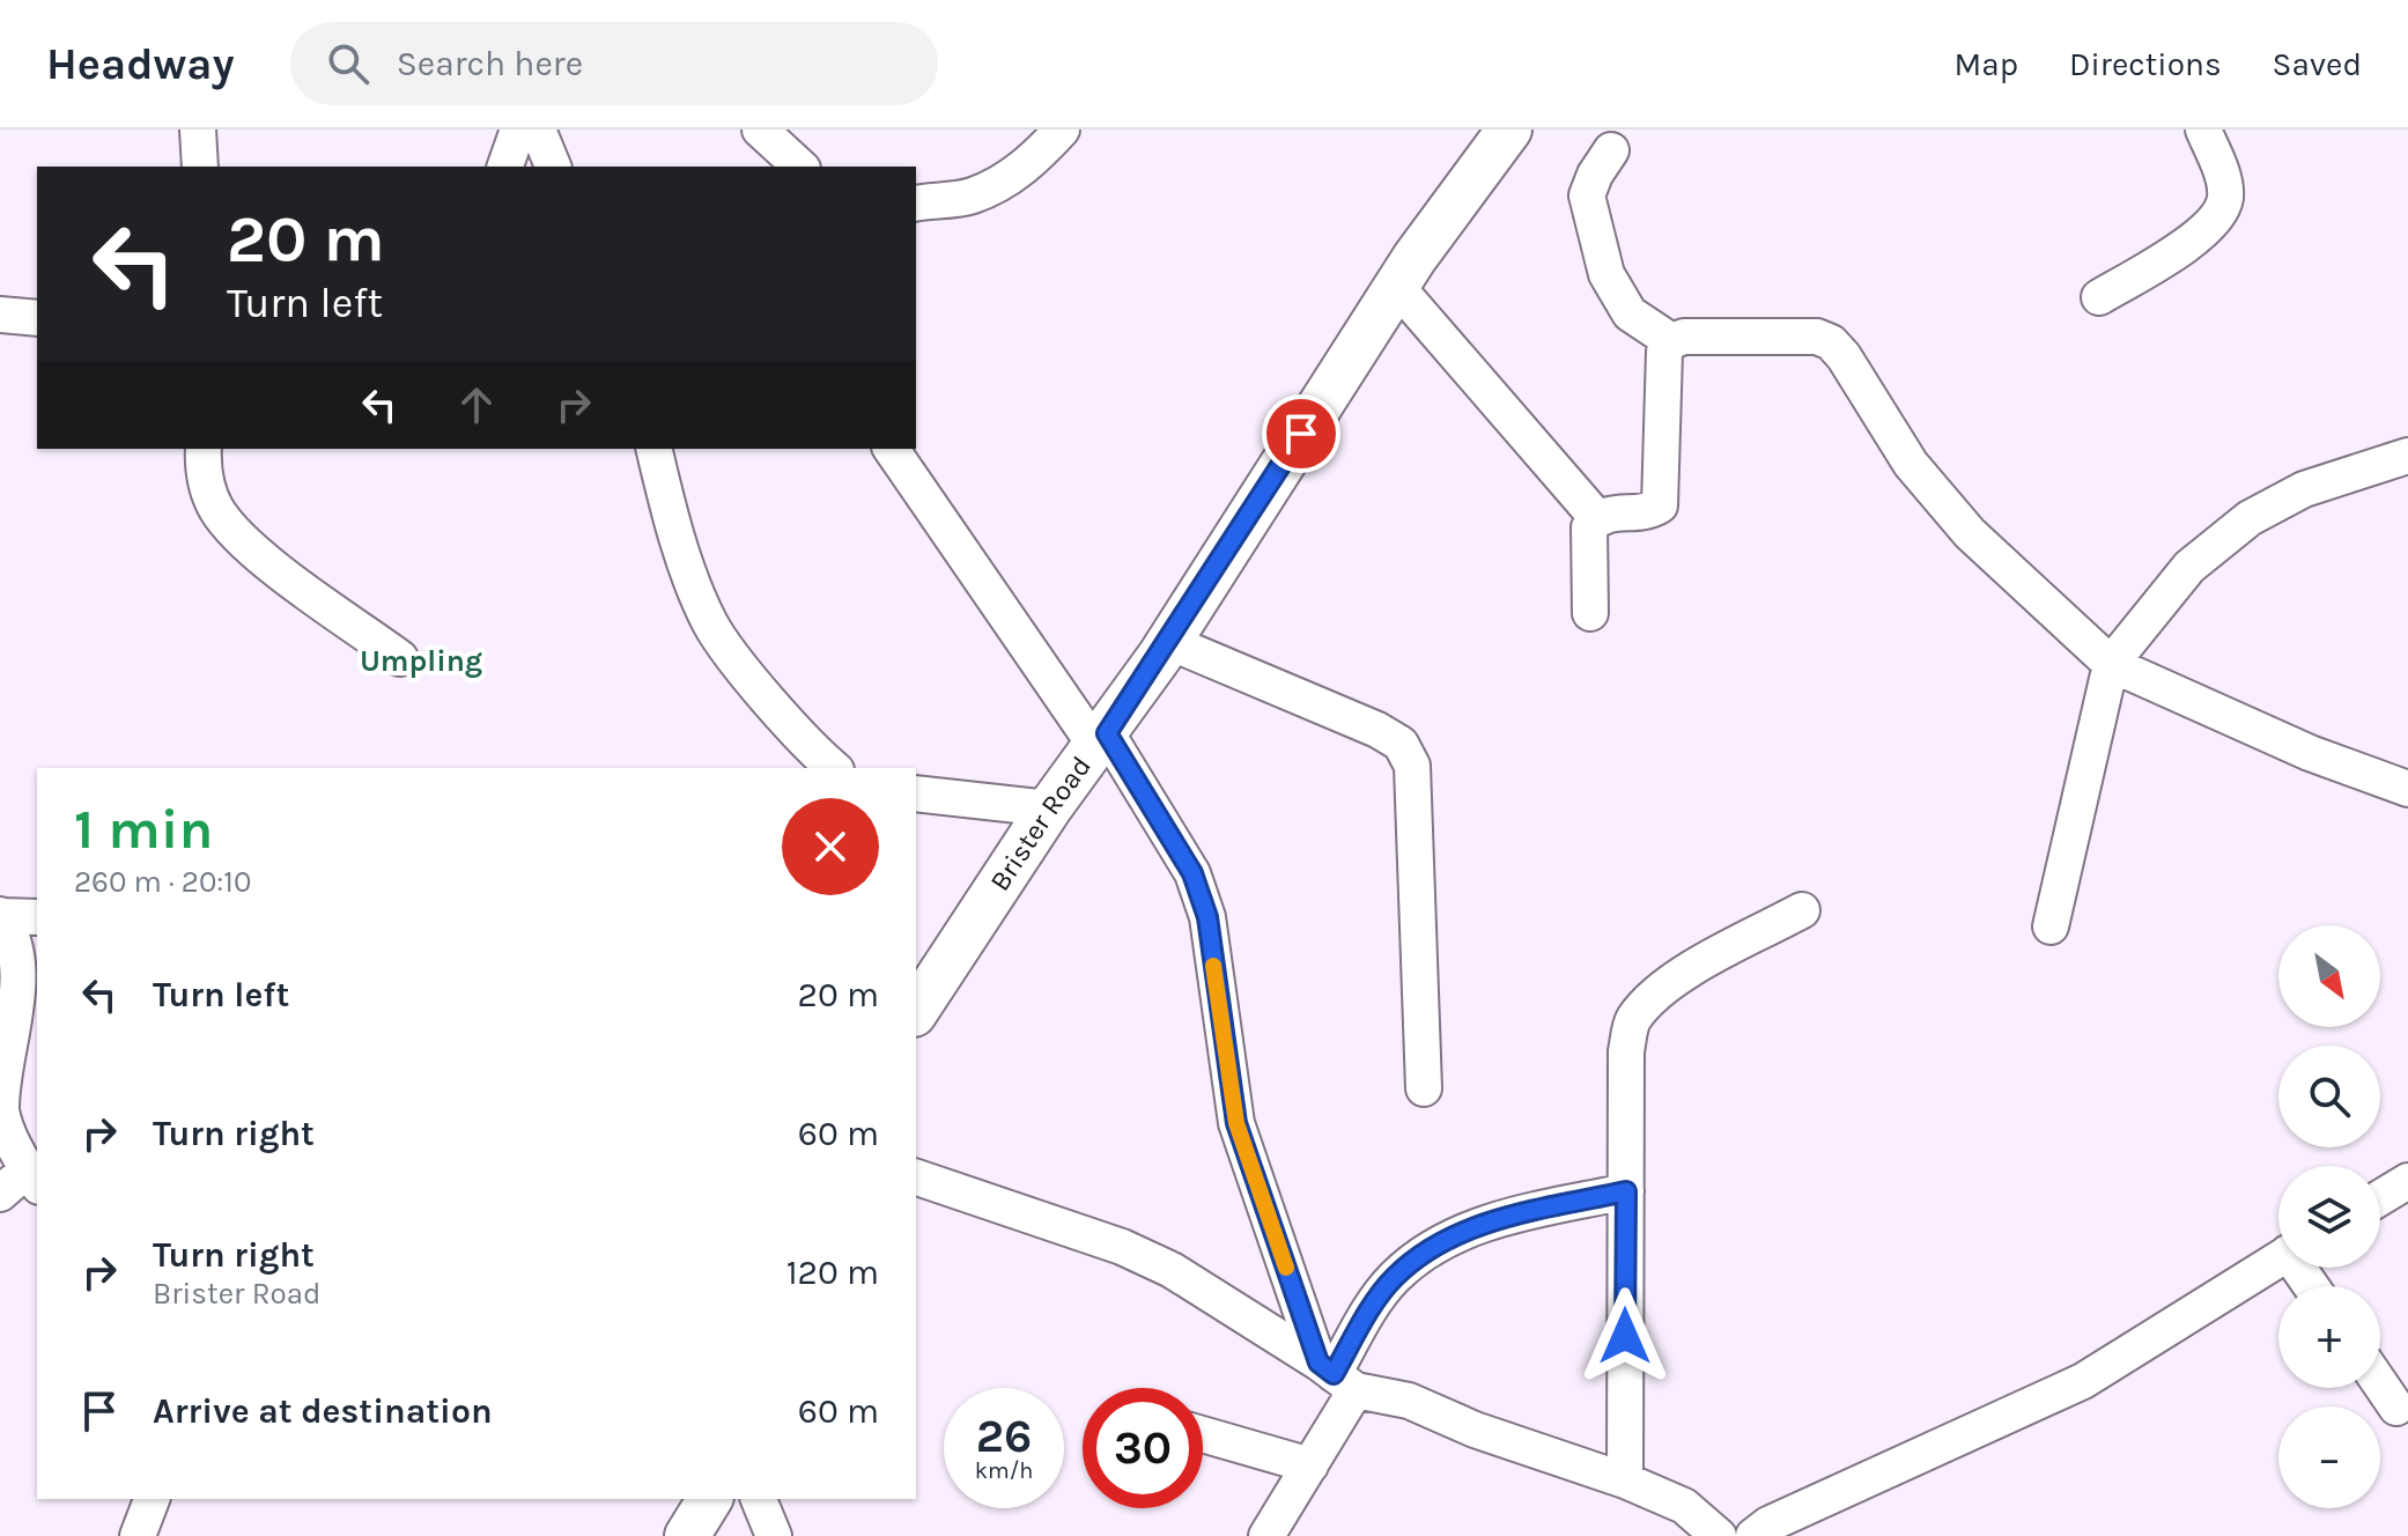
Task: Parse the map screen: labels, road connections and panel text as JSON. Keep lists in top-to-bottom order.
{
  "streets": {
    "street": ["Brister Road"]
  },
  "districts": ["Umpling"],
  "north": "bottom right",
  "page": {
    "header": "Headway",
    "search": "Search here",
    "nav": ["Map", "Directions", "Saved"],
    "turn": ["20 m", "Turn left"],
    "heading": ["1 min", "260 m · 20:10"],
    "map_buttons": ["+", "−"],
    "list": [
      {
        "name": "Turn left",
        "value": "20 m"
      },
      {
        "name": "Turn right",
        "value": "60 m"
      },
      {
        "name": "Turn right",
        "note": "Brister Road",
        "value": "120 m"
      },
      {
        "name": "Arrive at destination",
        "value": "60 m"
      }
    ],
    "speed": "26 km/h",
    "limit": "30"
  }
}
